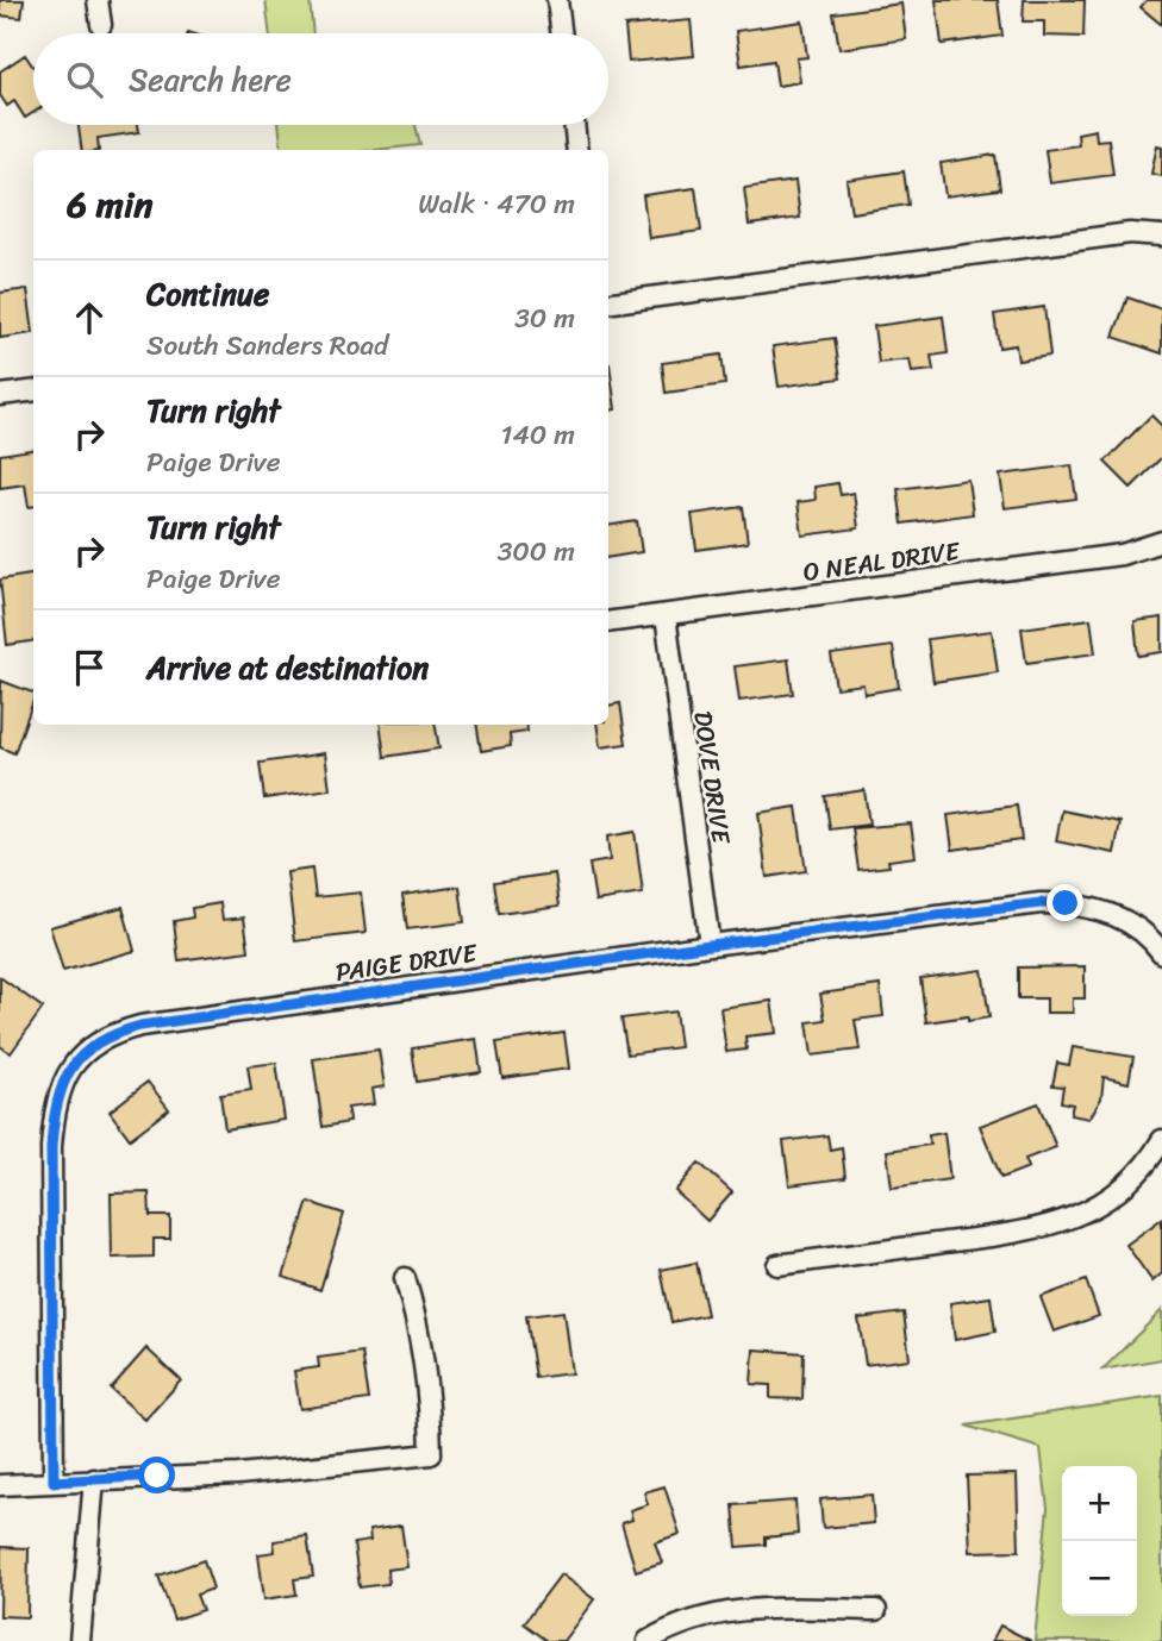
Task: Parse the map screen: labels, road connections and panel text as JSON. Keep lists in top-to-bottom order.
{
  "streets": {
    "street": ["O NEAL DRIVE", "DOVE DRIVE", "PAIGE DRIVE"]
  },
  "crossings": [
    ["O NEAL DRIVE", "DOVE DRIVE"],
    ["DOVE DRIVE", "PAIGE DRIVE"]
  ],
  "page": {
    "search": "Search here",
    "heading": ["6 min", "Walk · 470 m"],
    "list": [
      ["Continue", "South Sanders Road", "30 m"],
      ["Turn right", "Paige Drive", "140 m"],
      ["Turn right", "Paige Drive", "300 m"],
      "Arrive at destination"
    ],
    "map_buttons": ["+", "−"]
  }
}
